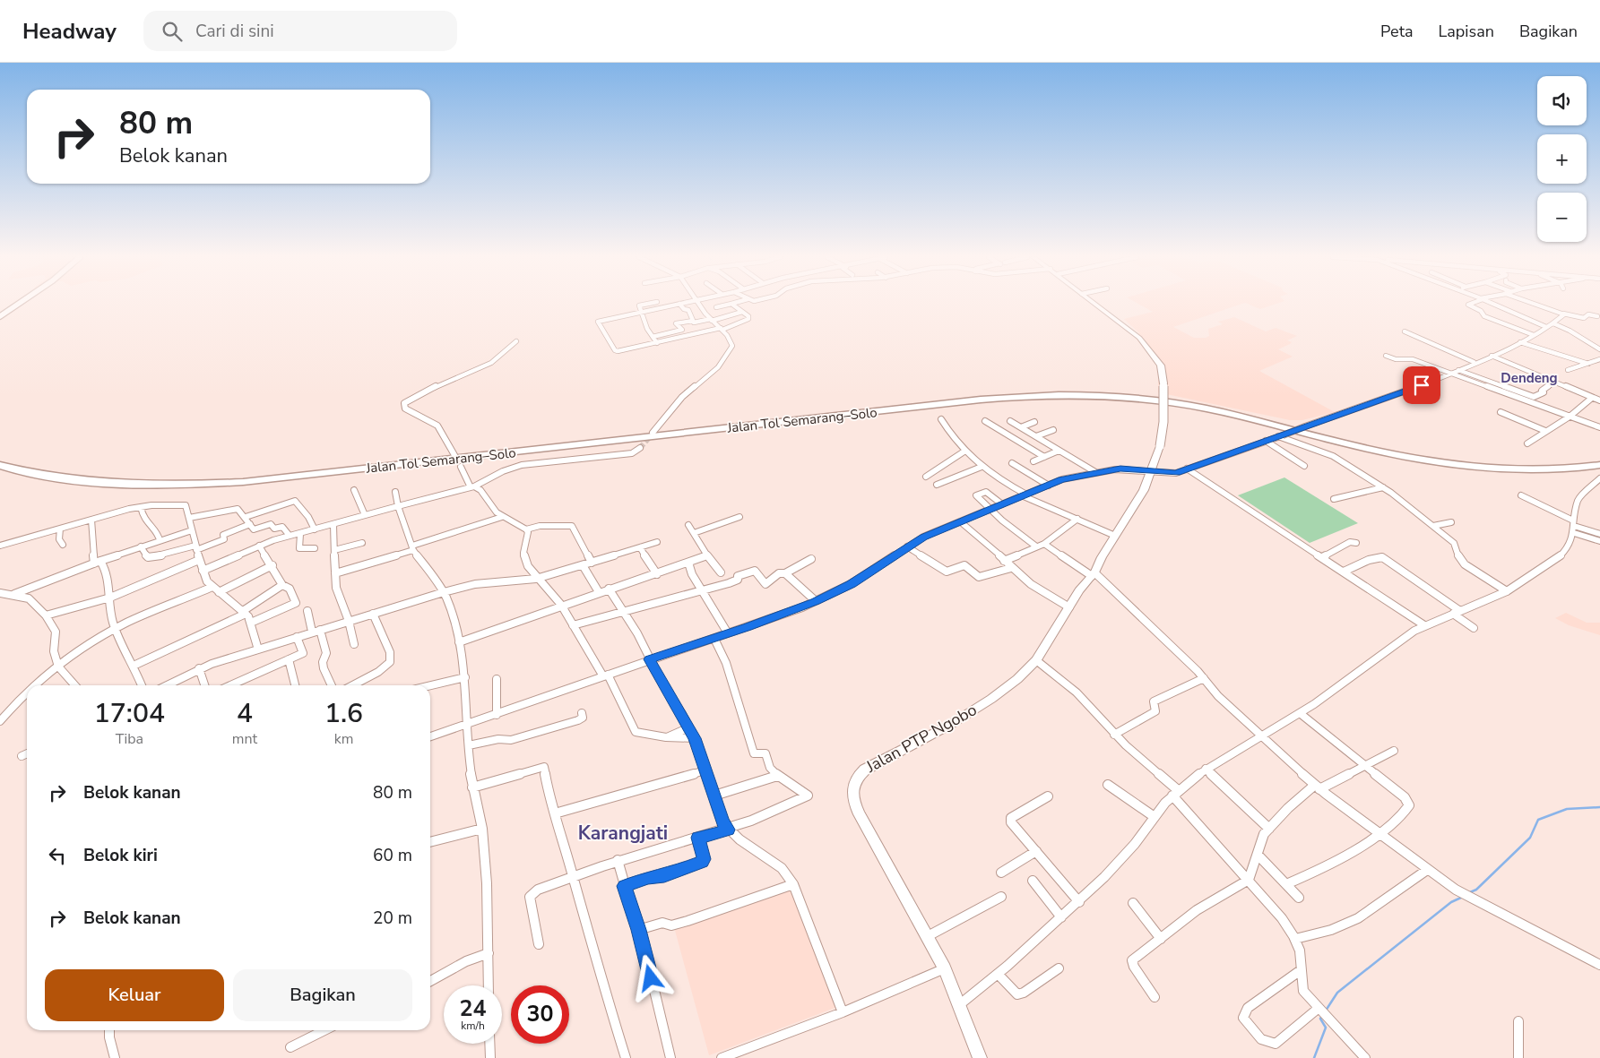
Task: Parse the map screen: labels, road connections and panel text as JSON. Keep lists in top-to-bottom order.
{
  "streets": {
    "highway": ["Jalan Tol Semarang–Solo"],
    "main road": ["Jalan PTP Ngobo"]
  },
  "districts": ["Dendeng", "Karangjati"],
  "page": {
    "header": "Headway",
    "search": "Cari di sini",
    "nav": ["Peta", "Lapisan", "Bagikan"],
    "map_buttons": ["+", "−"],
    "turn": ["80 m", "Belok kanan"],
    "eta": [
      "17:04",
      "Tiba",
      "4",
      "mnt",
      "1.6",
      "km"
    ],
    "list": [
      {
        "name": "Belok kanan",
        "value": "80 m"
      },
      {
        "name": "Belok kiri",
        "value": "60 m"
      },
      {
        "name": "Belok kanan",
        "value": "20 m"
      }
    ],
    "buttons": ["Keluar", "Bagikan"],
    "speed": "24 km/h",
    "limit": "30"
  }
}
